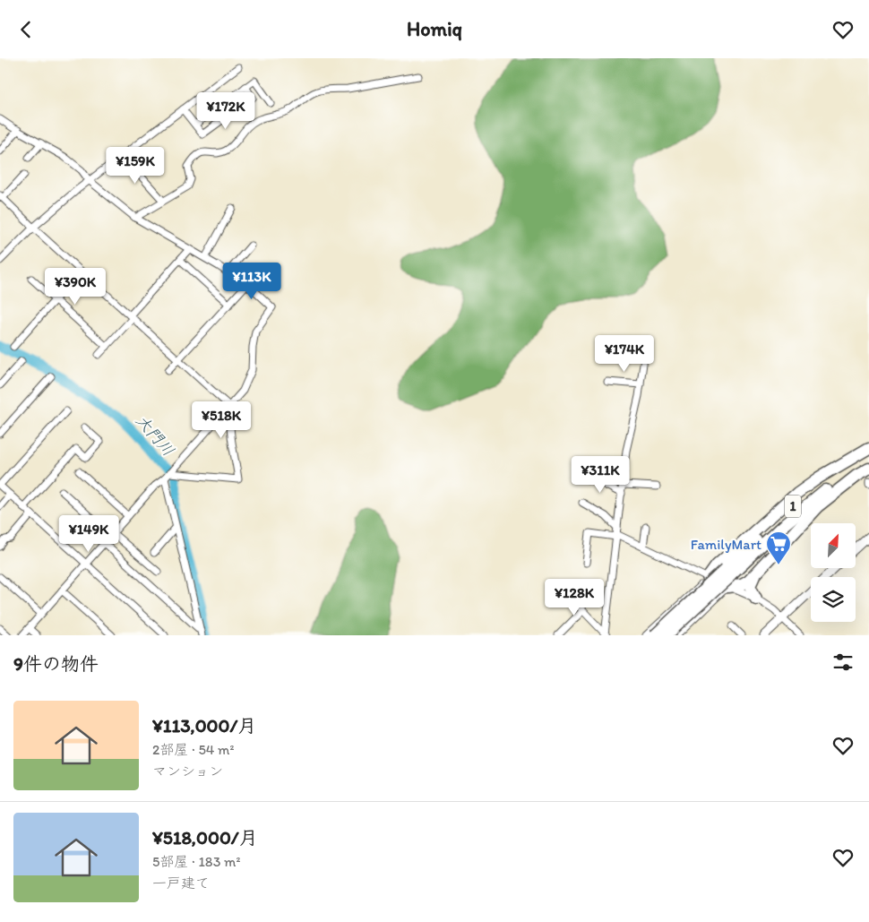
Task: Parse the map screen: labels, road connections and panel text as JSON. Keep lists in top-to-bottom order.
{
  "streets": {
    "highway": ["1"]
  },
  "water": ["大門川"],
  "places": {
    "supermarket": ["FamilyMart"]
  },
  "north": "top right",
  "page": {
    "header": "Homiq",
    "price": [
      "¥172K",
      "¥159K",
      "¥113K",
      "¥390K",
      "¥174K",
      "¥518K",
      "¥311K",
      "¥149K",
      "¥128K"
    ],
    "heading": "9件の物件",
    "list": [
      {
        "name": "¥113,000/月",
        "note": "2部屋 · 54 m² · マンション"
      },
      {
        "name": "¥518,000/月",
        "note": "5部屋 · 183 m² · 一戸建て"
      }
    ]
  }
}
